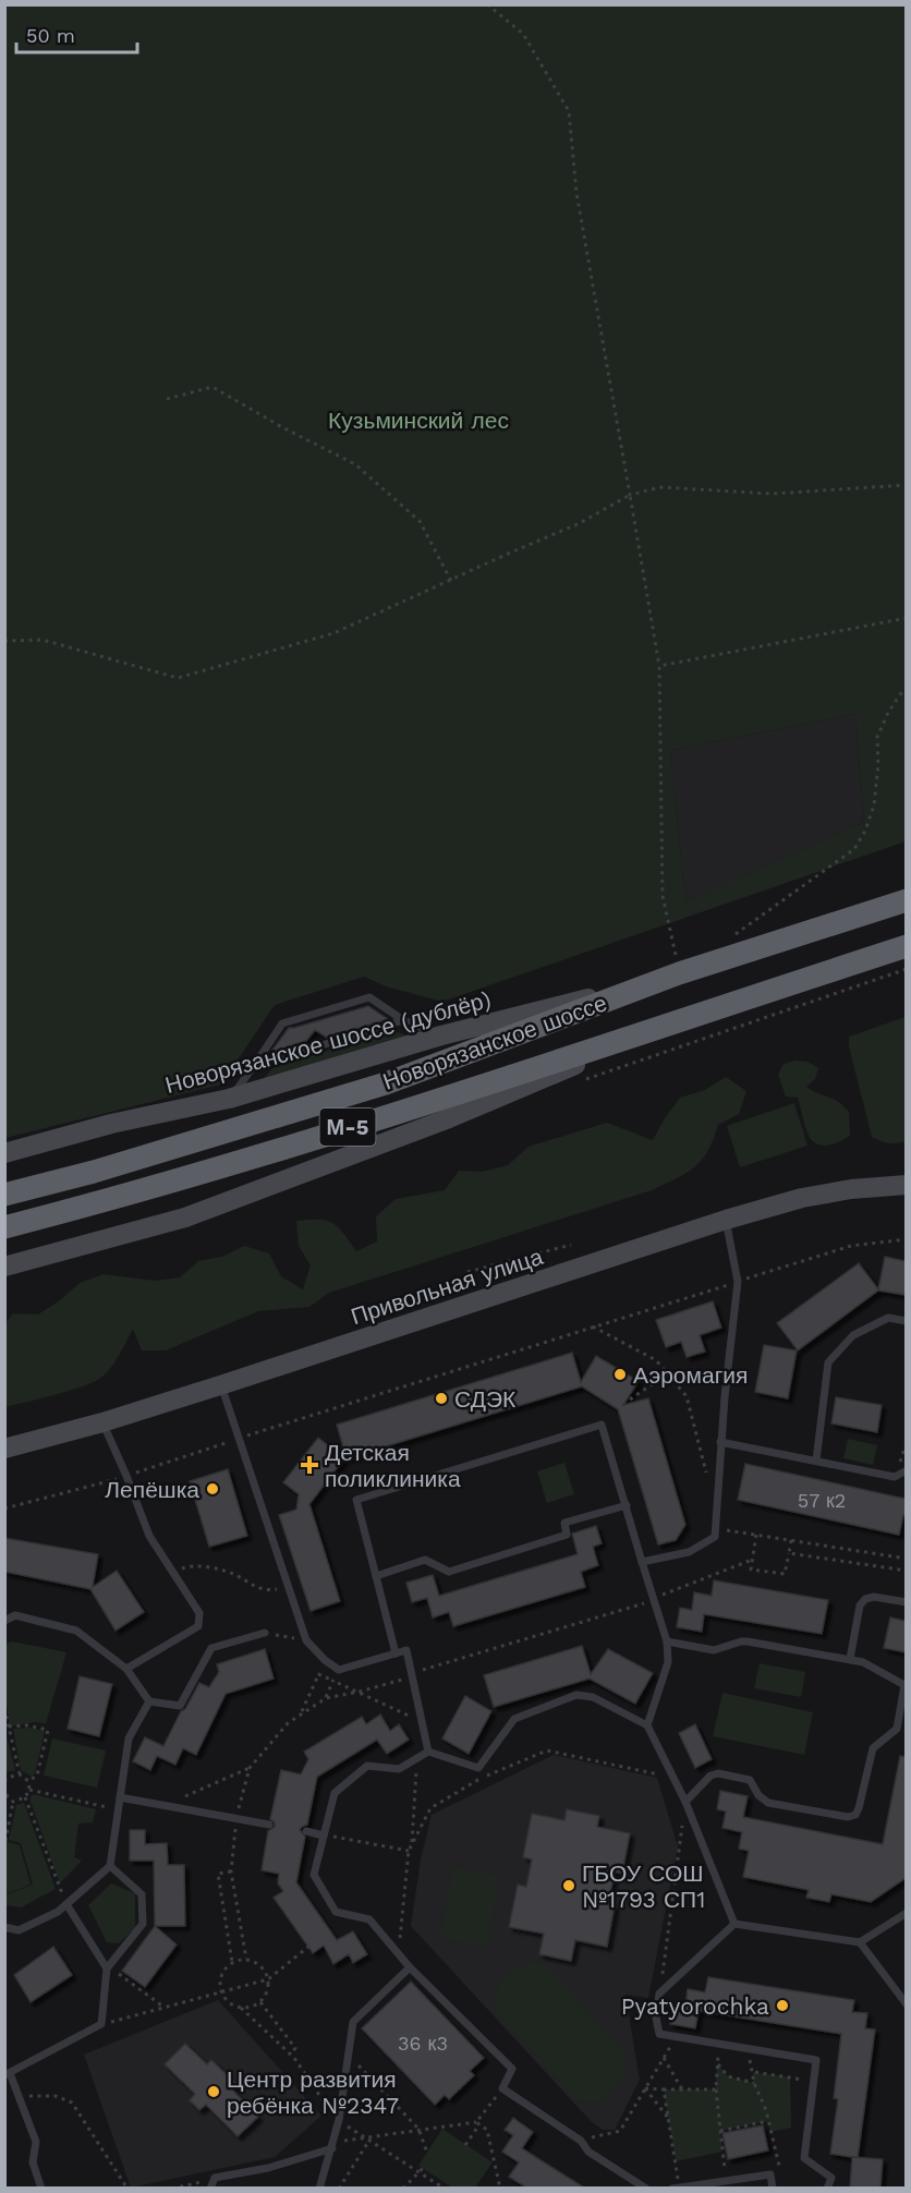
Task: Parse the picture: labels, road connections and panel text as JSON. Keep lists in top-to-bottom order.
{
  "streets": {
    "highway": ["Новорязанское шоссе", "М-5"],
    "main road": ["Новорязанское шоссе (дублёр)", "Привольная улица"]
  },
  "crossings": [
    ["Новорязанское шоссе (дублёр)", "Новорязанское шоссе"]
  ],
  "parks": ["Кузьминский лес"],
  "places": {
    "other": [
      "Аэромагия",
      "СДЭК",
      "Лепёшка",
      "ГБОУ СОШ №1793 СП1",
      "Pyatyorochka",
      "Центр развития ребёнка №2347"
    ],
    "health": ["Детская поликлиника"]
  },
  "house_numbers": ["57 к2", "36 к3"],
  "scale_bar": "50 m"
}
